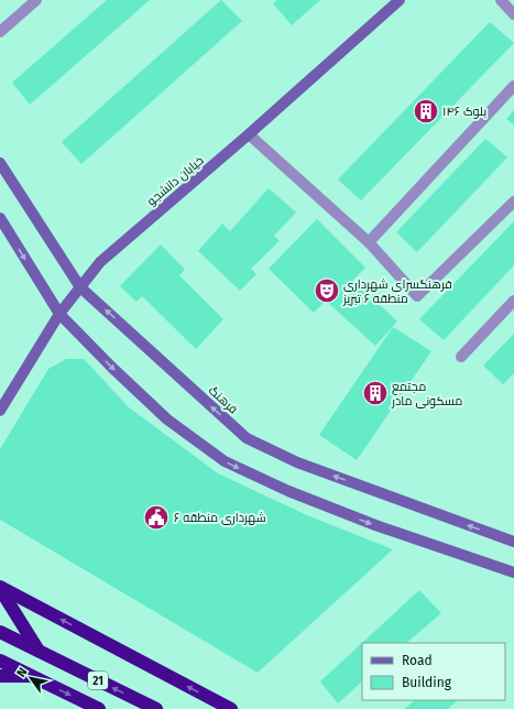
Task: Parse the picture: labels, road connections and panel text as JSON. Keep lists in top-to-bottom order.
{
  "streets": {
    "highway": ["21"],
    "street": ["خیابان دانشجو", "فرهنگ"]
  },
  "crossings": [
    ["خیابان دانشجو", "فرهنگ"]
  ],
  "places": {
    "building": ["بلوک ۱۴۶", "مجتمع مسکونی مادر"],
    "theatre": ["فرهنگسرای شهرداری منطقه ۶ تبریز"],
    "public building": ["شهرداری منطقه ۶"]
  },
  "legend": ["Road", "Building"],
  "north": "top left"
}
